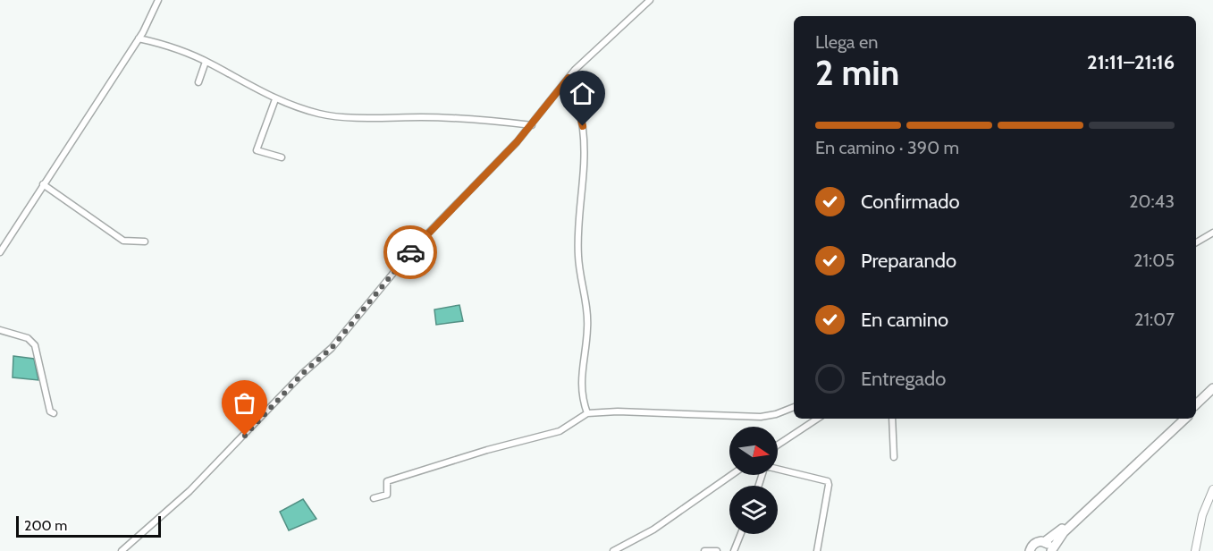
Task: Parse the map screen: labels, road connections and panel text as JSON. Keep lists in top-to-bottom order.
{
  "scale_bar": "200 m",
  "north": "right",
  "page": {
    "heading": ["2 min", "Llega en", "21:11–21:16"],
    "bar": "En camino · 390 m",
    "list": [
      ["Confirmado", "20:43"],
      ["Preparando", "21:05"],
      ["En camino", "21:07"],
      "Entregado"
    ],
    "scale": "200 m"
  }
}
